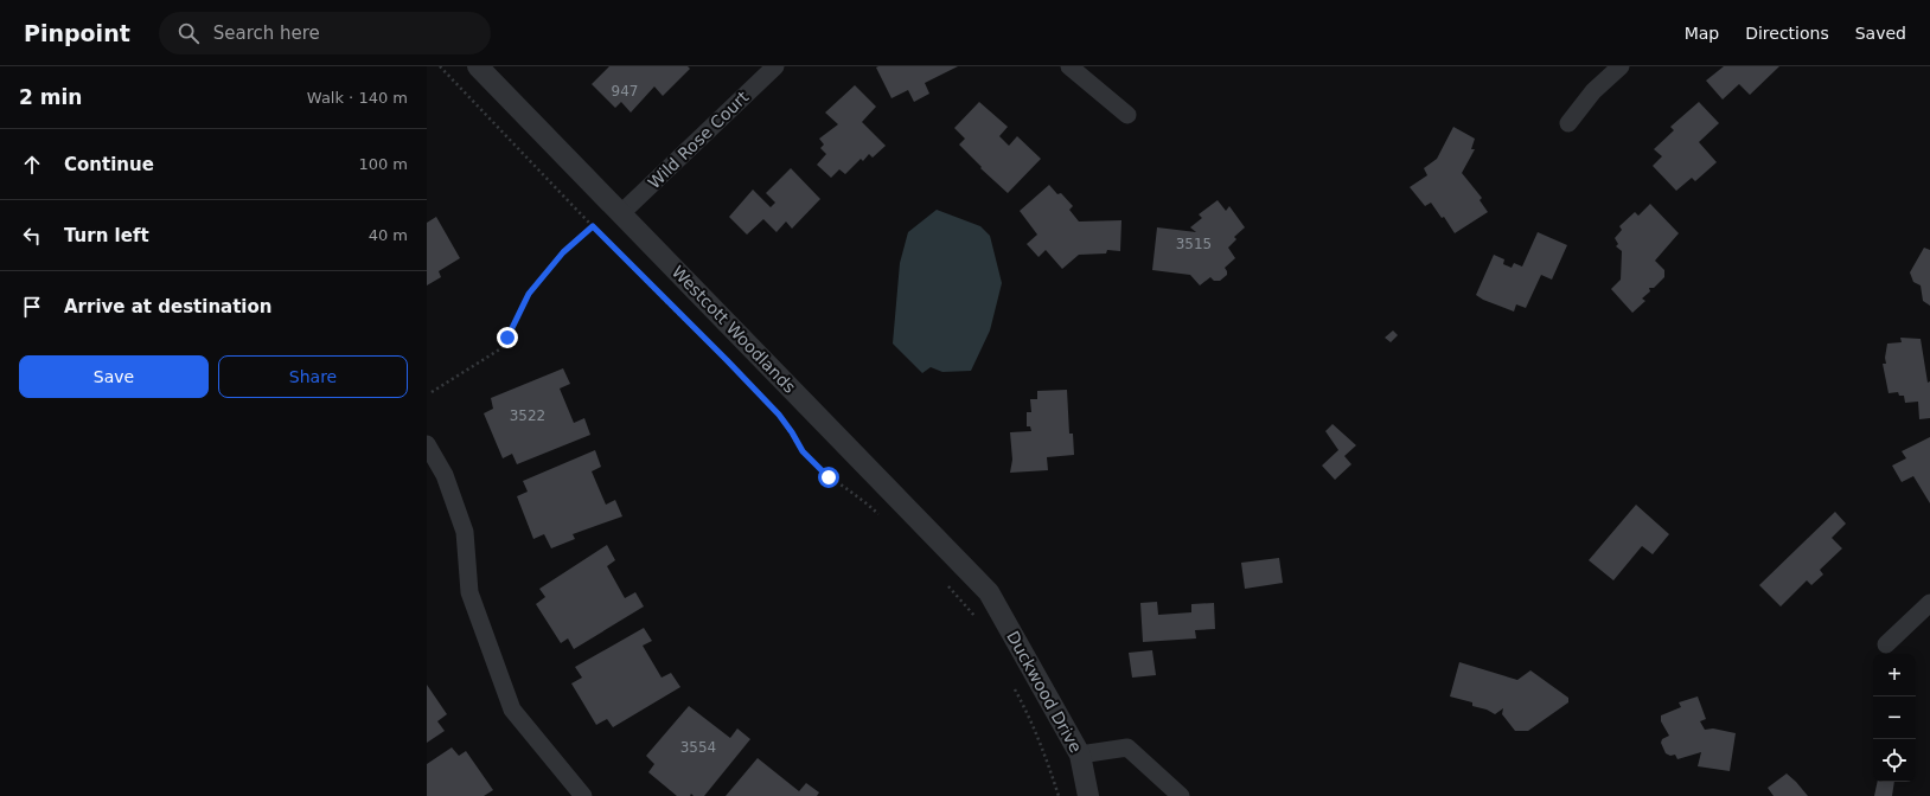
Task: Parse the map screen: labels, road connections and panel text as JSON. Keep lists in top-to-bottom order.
{
  "streets": {
    "street": ["Wild Rose Court", "Westcott Woodlands", "Duckwood Drive"]
  },
  "crossings": [
    ["Wild Rose Court", "Westcott Woodlands"],
    ["Westcott Woodlands", "Duckwood Drive"]
  ],
  "house_numbers": [
    "947",
    "3515",
    "3522",
    "3554"
  ],
  "page": {
    "header": "Pinpoint",
    "search": "Search here",
    "nav": ["Map", "Directions", "Saved"],
    "heading": ["2 min", "Walk · 140 m"],
    "list": [
      ["Continue", "100 m"],
      ["Turn left", "40 m"],
      "Arrive at destination"
    ],
    "buttons": ["Save", "Share"],
    "map_buttons": ["+", "−"]
  }
}
